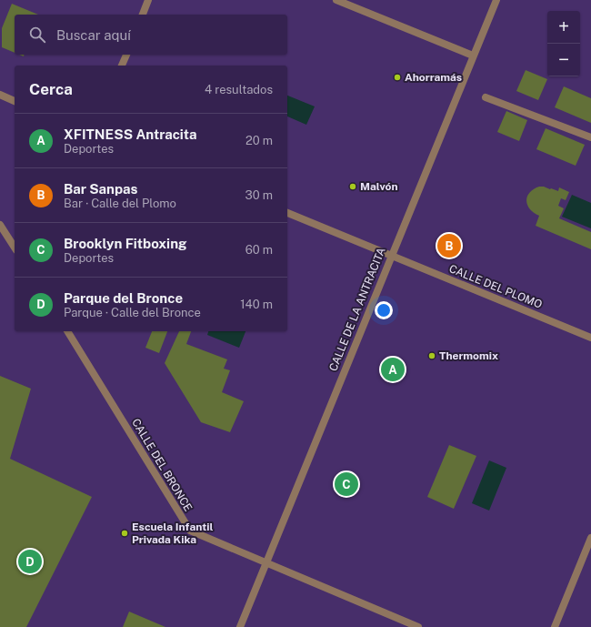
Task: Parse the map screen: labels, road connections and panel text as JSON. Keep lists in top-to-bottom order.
{
  "streets": {
    "street": ["CALLE DEL PLOMO", "CALLE DE LA ANTRACITA", "CALLE DEL BRONCE"]
  },
  "crossings": [
    ["CALLE DEL PLOMO", "CALLE DE LA ANTRACITA"],
    ["CALLE DE LA ANTRACITA", "CALLE DEL BRONCE"]
  ],
  "places": [
    "Ahorramás",
    "Malvón",
    "Thermomix",
    "Escuela Infantil Privada Kika"
  ],
  "page": {
    "map_buttons": ["+", "−"],
    "search": "Buscar aquí",
    "heading": ["Cerca", "4 resultados"],
    "list": [
      {
        "mark": "A",
        "name": "XFITNESS Antracita",
        "note": "Deportes",
        "value": "20 m"
      },
      {
        "mark": "B",
        "name": "Bar Sanpas",
        "note": "Bar · Calle del Plomo",
        "value": "30 m"
      },
      {
        "mark": "C",
        "name": "Brooklyn Fitboxing",
        "note": "Deportes",
        "value": "60 m"
      },
      {
        "mark": "D",
        "name": "Parque del Bronce",
        "note": "Parque · Calle del Bronce",
        "value": "140 m"
      }
    ],
    "pins": [
      "B",
      "A",
      "C",
      "D"
    ]
  }
}
